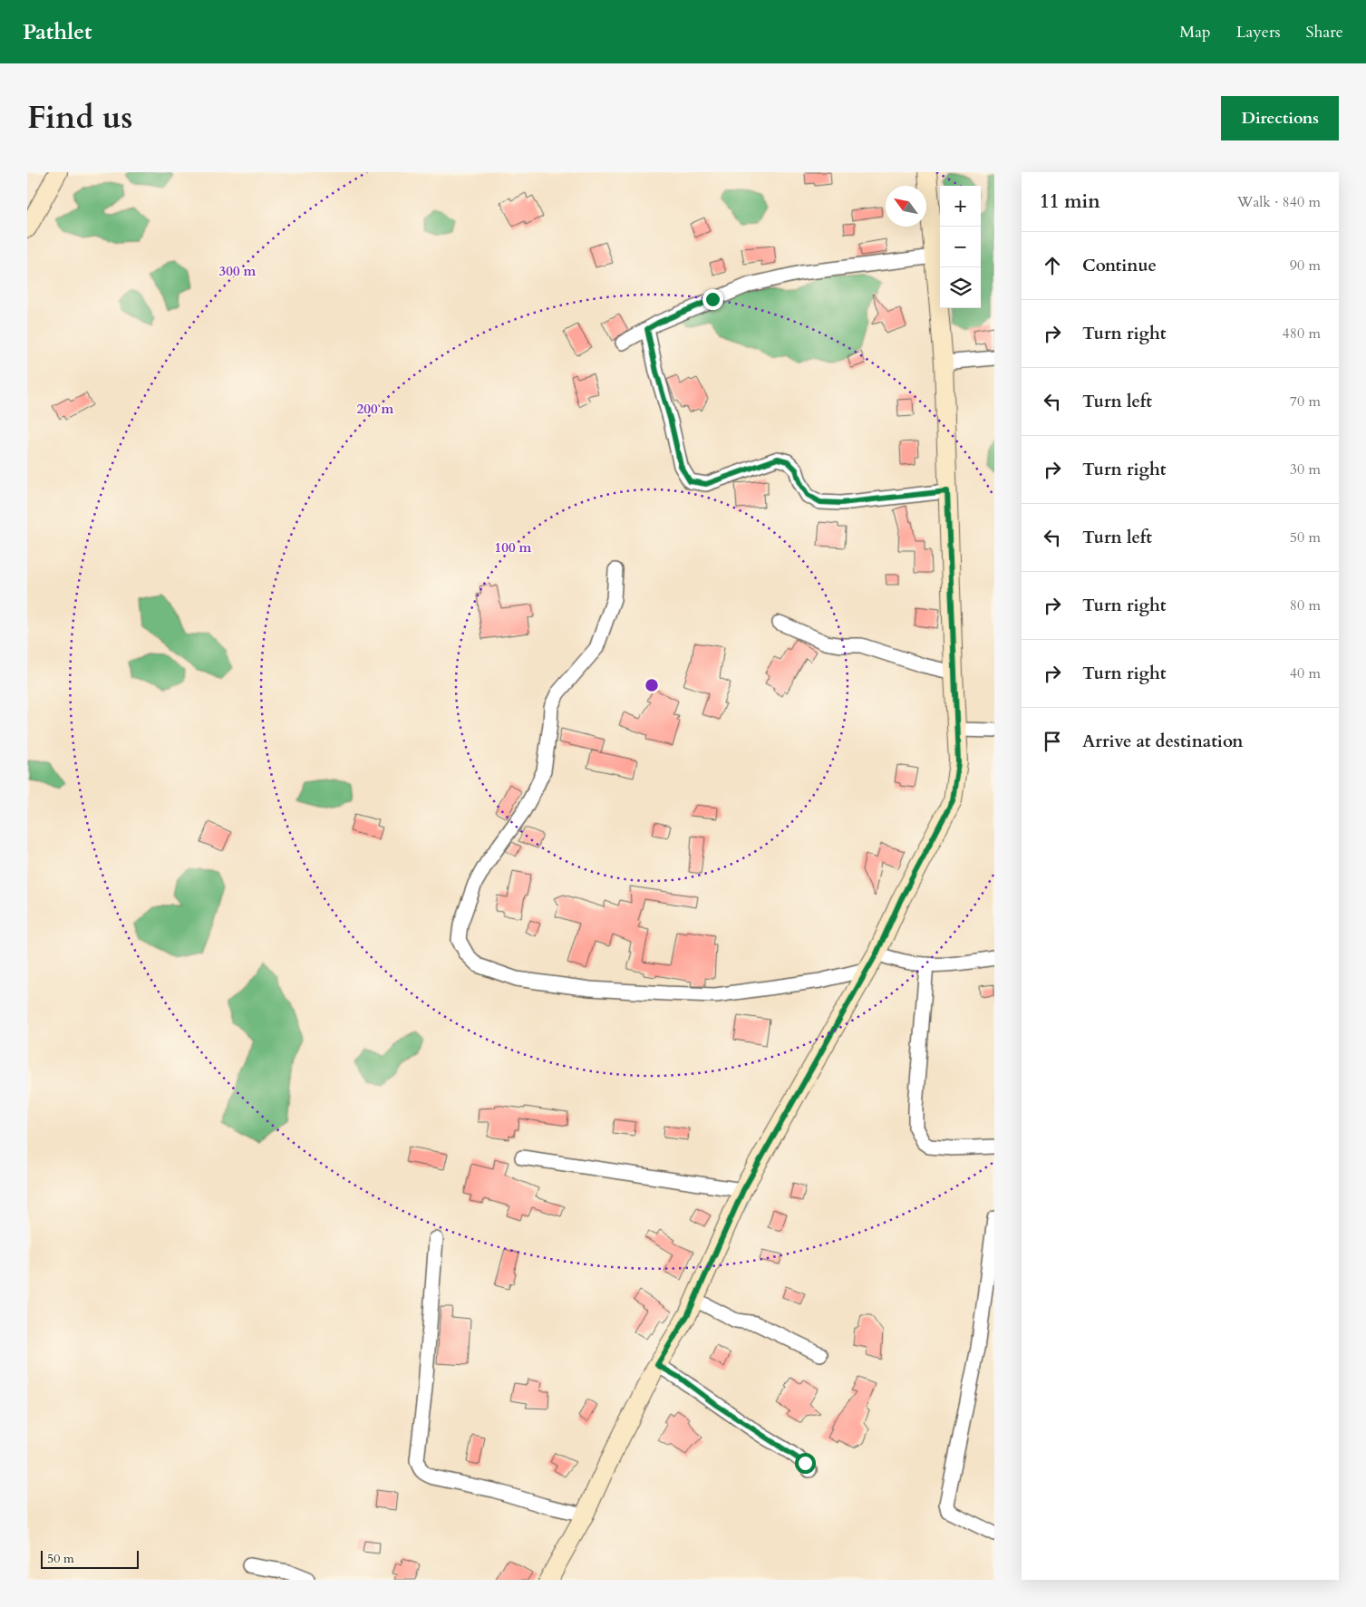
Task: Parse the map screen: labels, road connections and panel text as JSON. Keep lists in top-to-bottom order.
{
  "scale_bar": "50 m",
  "north": "top left",
  "page": {
    "header": "Pathlet",
    "nav": ["Map", "Layers", "Share"],
    "title": "Find us",
    "buttons": "Directions",
    "heading": ["11 min", "Walk · 840 m"],
    "map_buttons": ["+", "−"],
    "list": [
      ["Continue", "90 m"],
      ["Turn right", "480 m"],
      ["Turn left", "70 m"],
      ["Turn right", "30 m"],
      ["Turn left", "50 m"],
      ["Turn right", "80 m"],
      ["Turn right", "40 m"],
      "Arrive at destination"
    ],
    "scale": "50 m"
  },
  "rings": ["300 m", "200 m", "100 m"]
}
